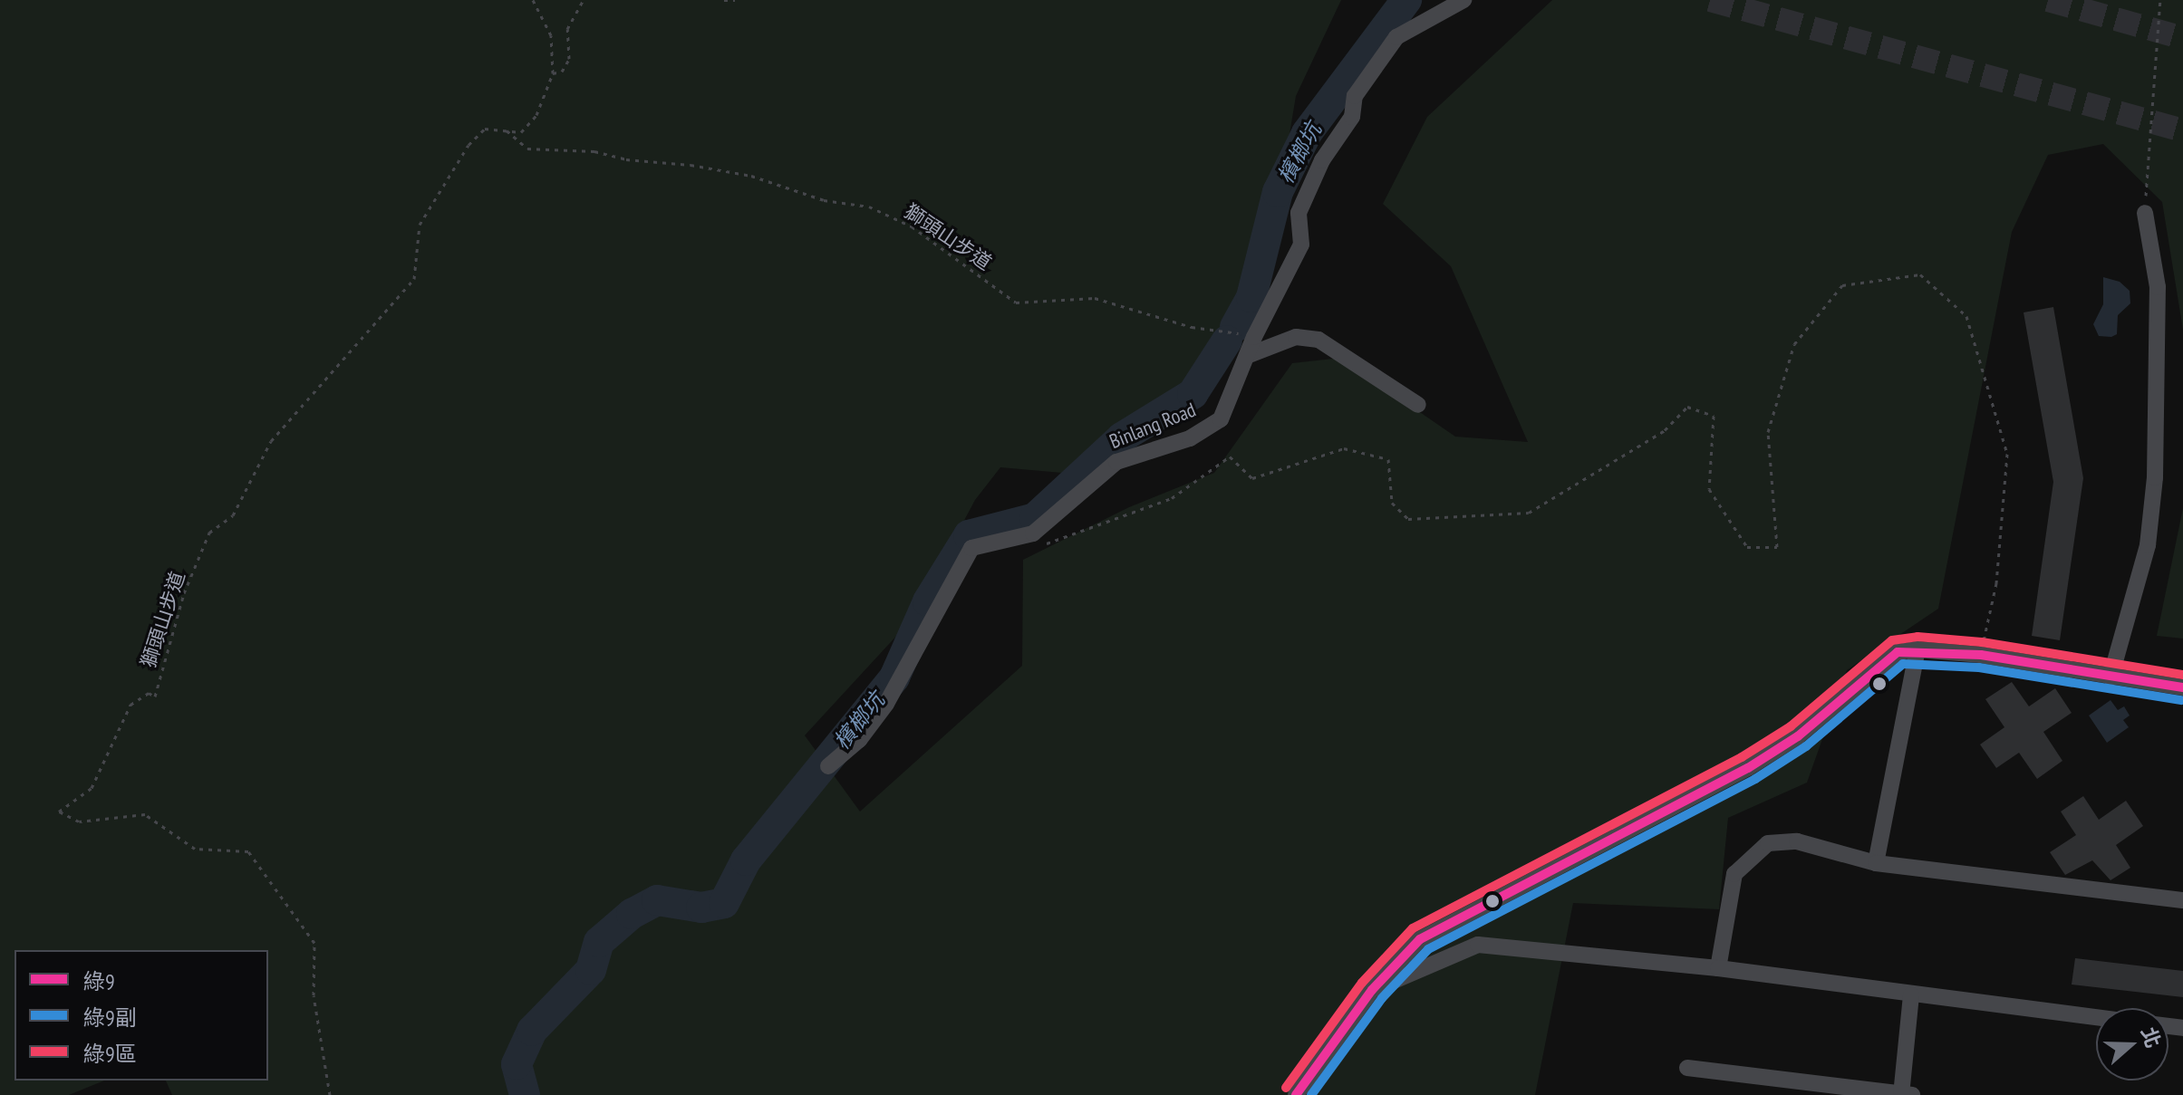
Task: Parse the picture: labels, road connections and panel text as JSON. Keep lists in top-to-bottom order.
{
  "streets": {
    "street": ["Binlang Road"],
    "path": ["獅頭山步道"]
  },
  "water": ["檳榔坑"],
  "lines": ["transit line 綠9區", "transit line 綠9", "transit line 綠9副"],
  "legend": ["綠9", "綠9副", "綠9區"],
  "north": "right"
}
